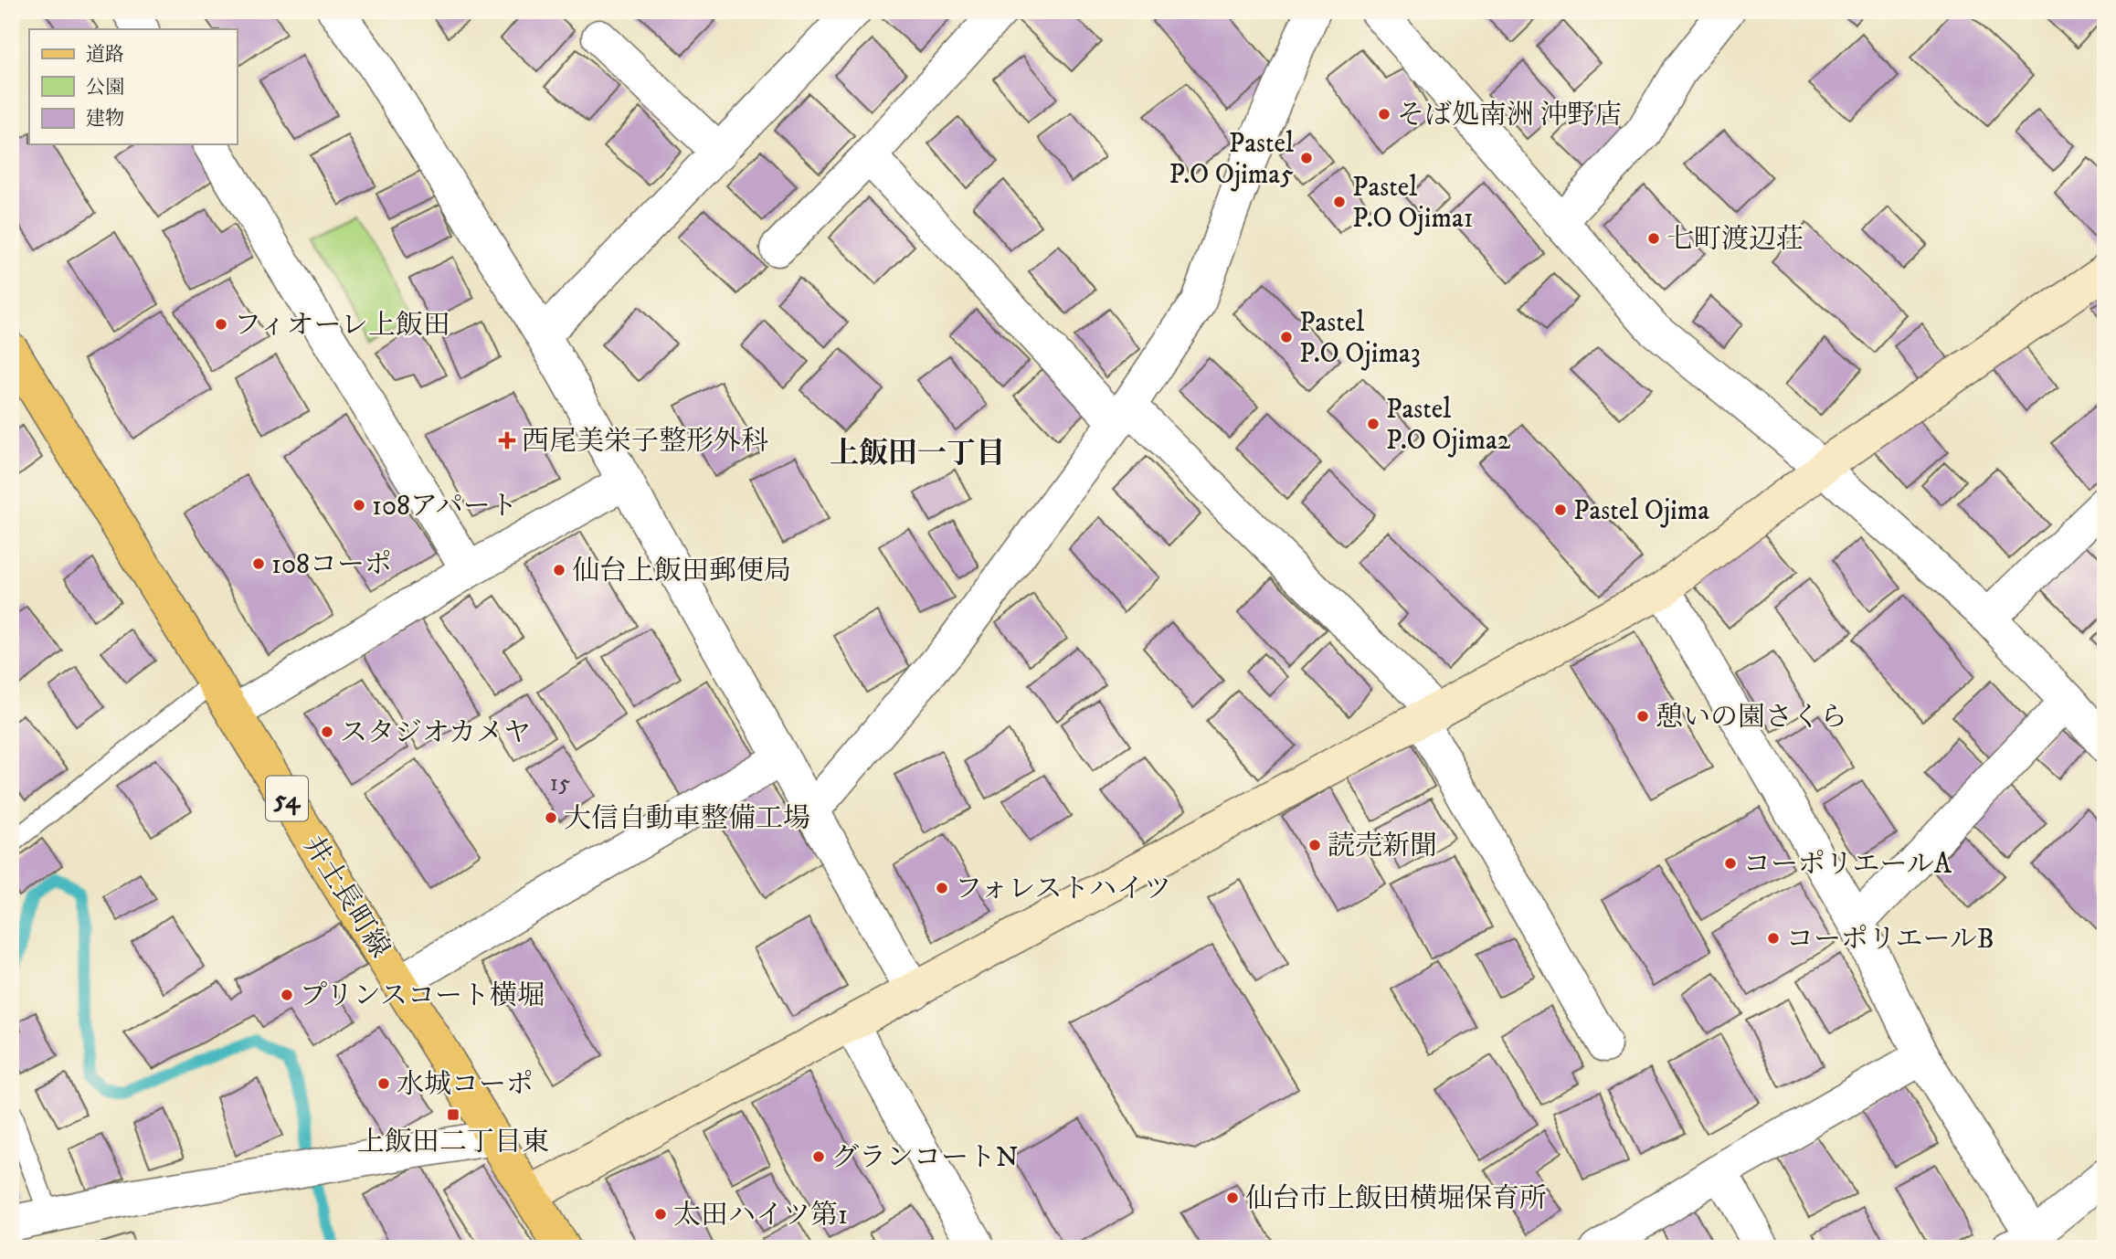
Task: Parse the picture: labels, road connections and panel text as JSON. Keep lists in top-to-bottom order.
{
  "streets": {
    "main road": ["54", "井土長町線"]
  },
  "districts": ["上飯田一丁目"],
  "places": {
    "other": [
      "そば処南洲 沖野店",
      "Pastel P.O Ojima5",
      "Pastel P.O Ojima1",
      "七町渡辺荘",
      "フィオーレ上飯田",
      "Pastel P.O Ojima3",
      "Pastel P.O Ojima2",
      "108アパート",
      "Pastel Ojima",
      "108コーポ",
      "仙台上飯田郵便局",
      "憩いの園さくら",
      "スタジオカメヤ",
      "大信自動車整備工場",
      "読売新聞",
      "コーポリエールA",
      "フォレストハイツ",
      "コーポリエールB",
      "プリンスコート横堀",
      "水城コーポ",
      "グランコートN",
      "仙台市上飯田横堀保育所",
      "太田ハイツ第1"
    ],
    "health": ["西尾美栄子整形外科"],
    "transit": ["上飯田二丁目東"]
  },
  "house_numbers": ["15"],
  "legend": ["道路", "公園", "建物"]
}
